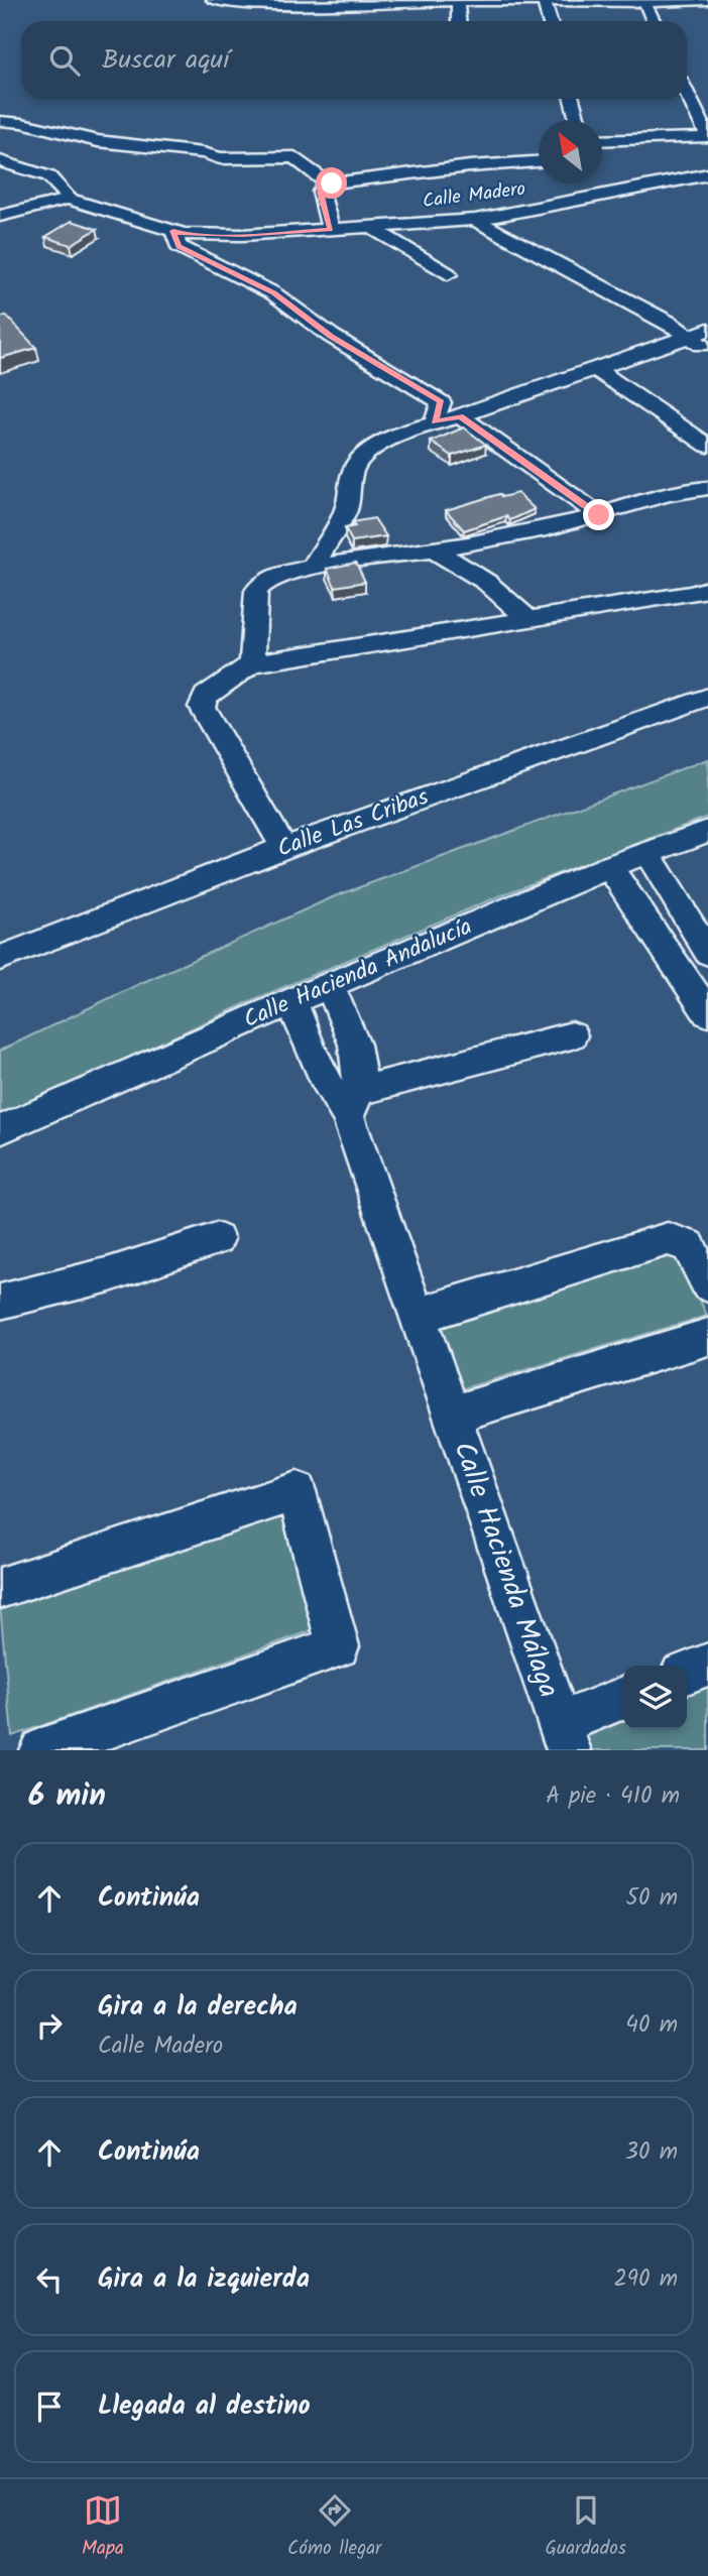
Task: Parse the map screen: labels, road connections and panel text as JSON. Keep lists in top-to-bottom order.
{
  "streets": {
    "street": [
      "Calle Madero",
      "Calle Las Cribas",
      "Calle Hacienda Andalucía",
      "Calle Hacienda Málaga"
    ]
  },
  "crossings": [
    ["Calle Hacienda Andalucía", "Calle Hacienda Málaga"]
  ],
  "north": "top left",
  "page": {
    "search": "Buscar aquí",
    "heading": ["6 min", "A pie · 410 m"],
    "list": [
      ["Continúa", "50 m"],
      ["Gira a la derecha", "Calle Madero", "40 m"],
      ["Continúa", "30 m"],
      ["Gira a la izquierda", "290 m"],
      "Llegada al destino"
    ],
    "nav": ["Mapa", "Cómo llegar", "Guardados"]
  }
}
